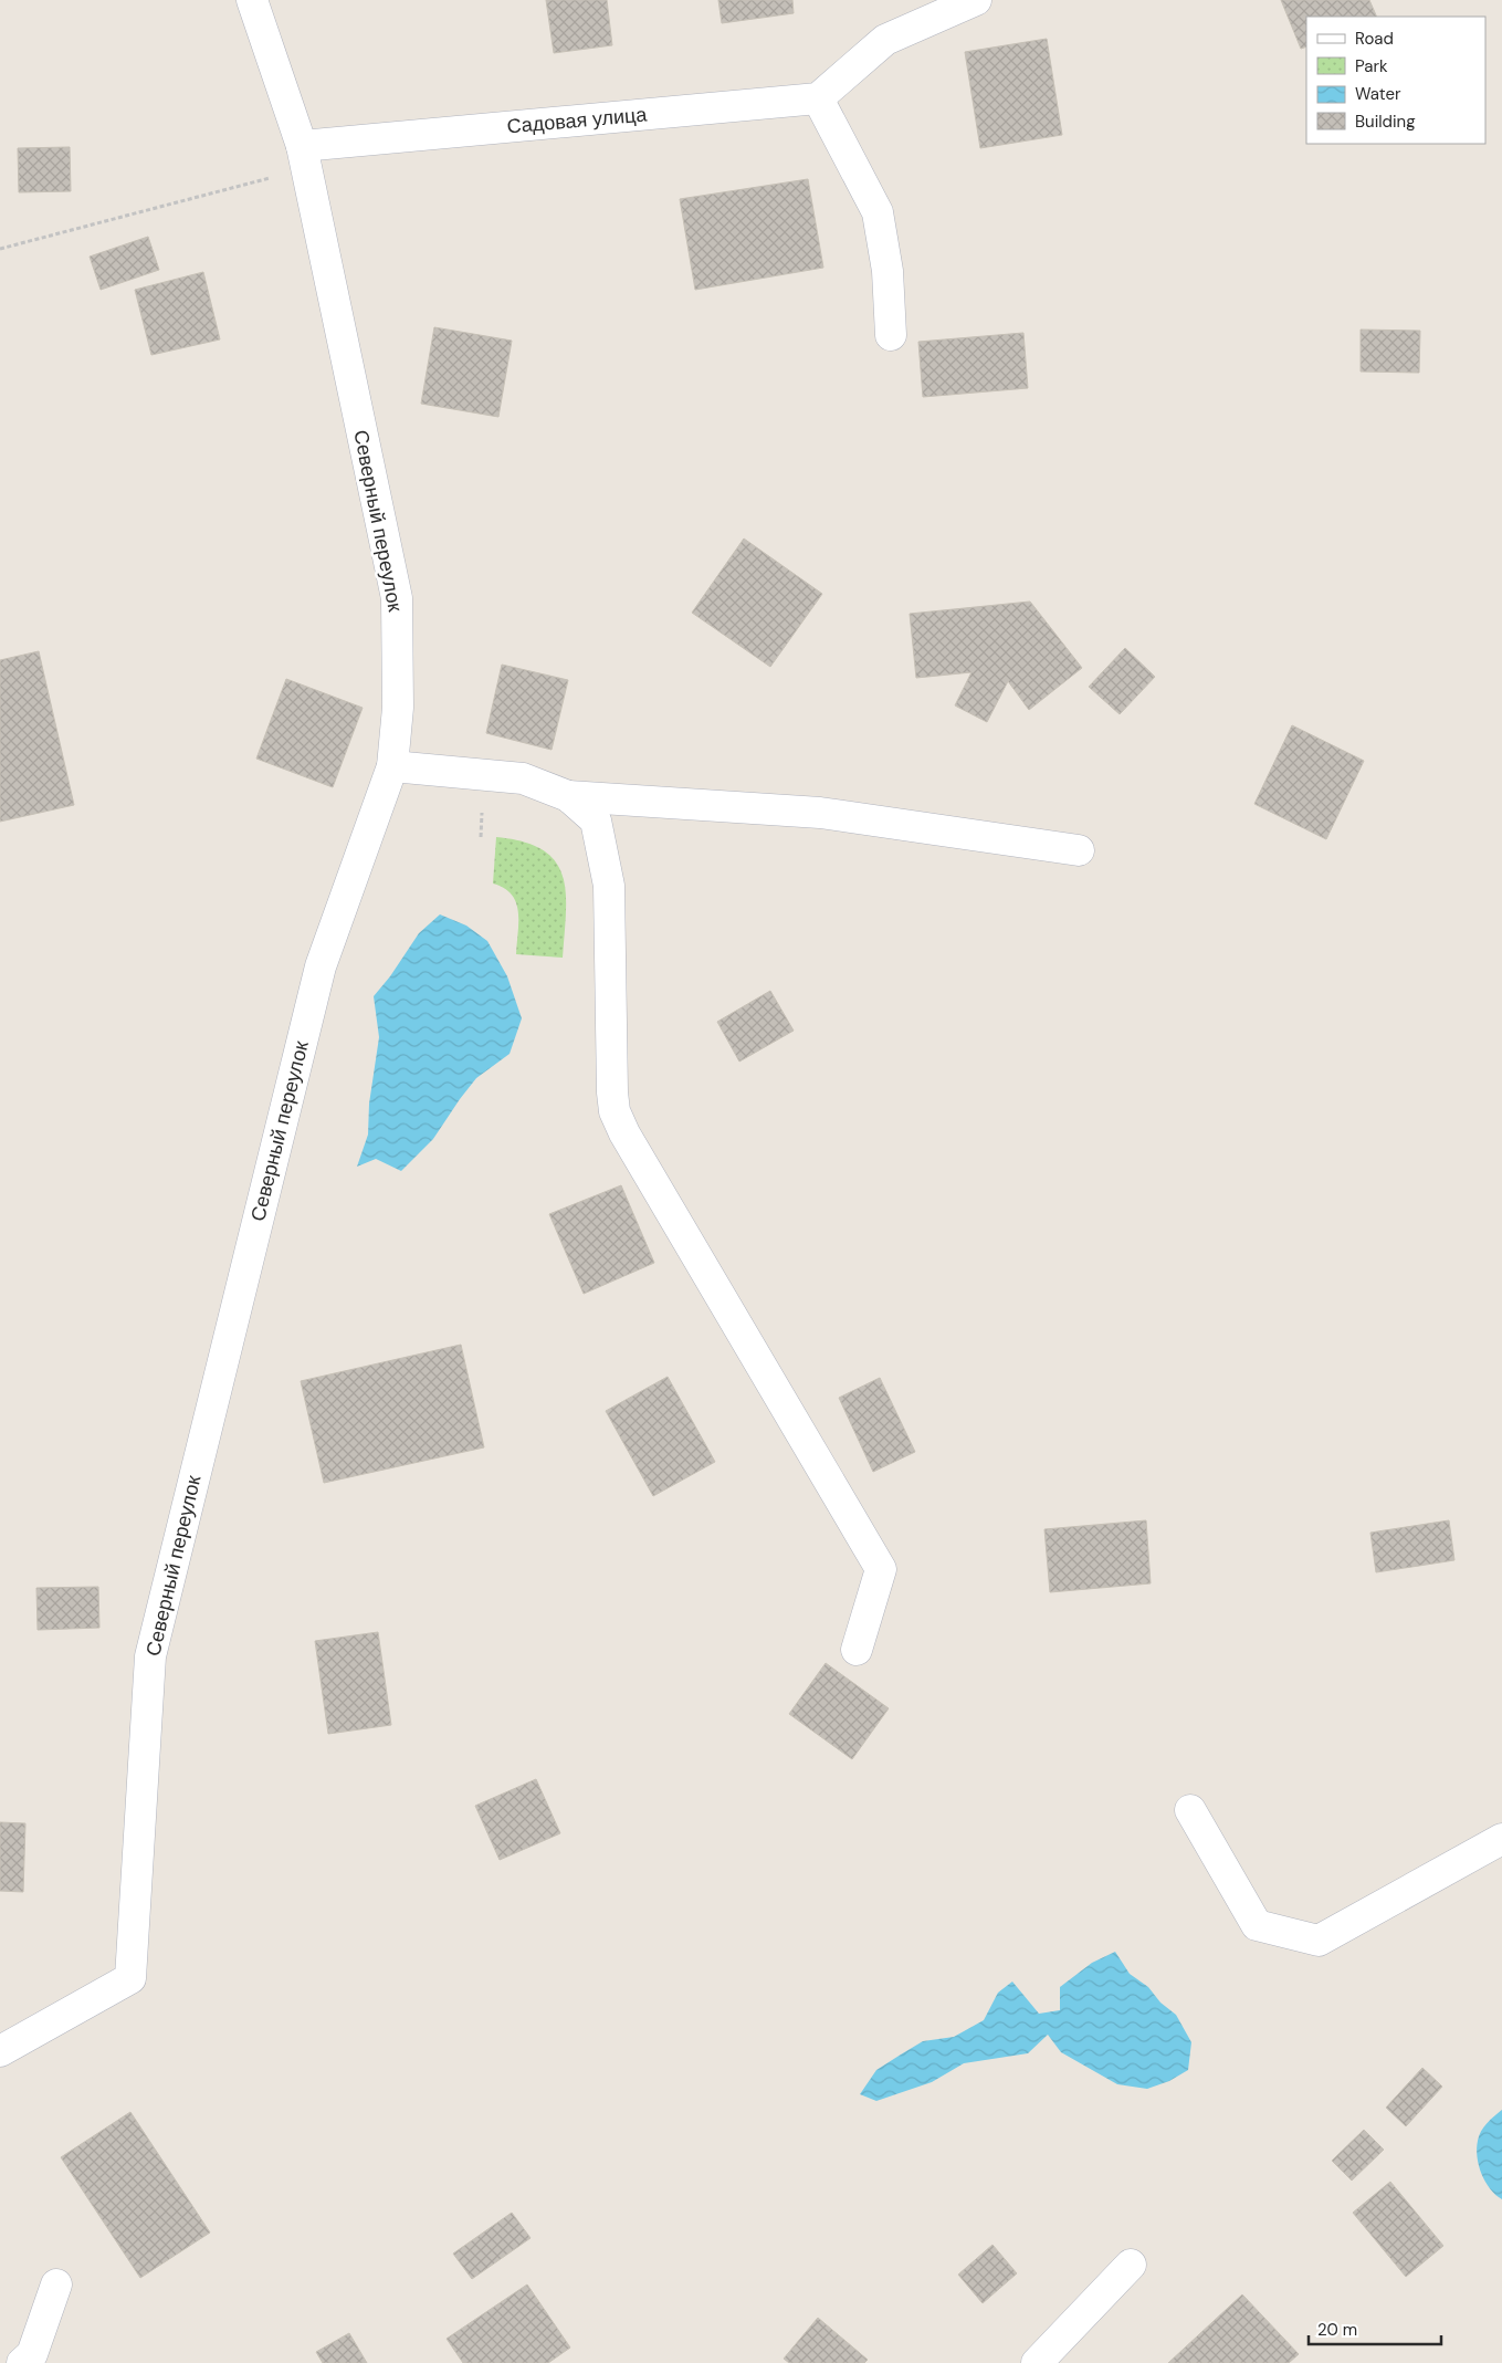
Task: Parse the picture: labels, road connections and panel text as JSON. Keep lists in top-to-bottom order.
{
  "streets": {
    "street": ["Садовая улица", "Северный переулок"]
  },
  "crossings": [
    ["Садовая улица", "Северный переулок"]
  ],
  "legend": [
    "Road",
    "Park",
    "Water",
    "Building"
  ],
  "scale_bar": "20 m"
}
